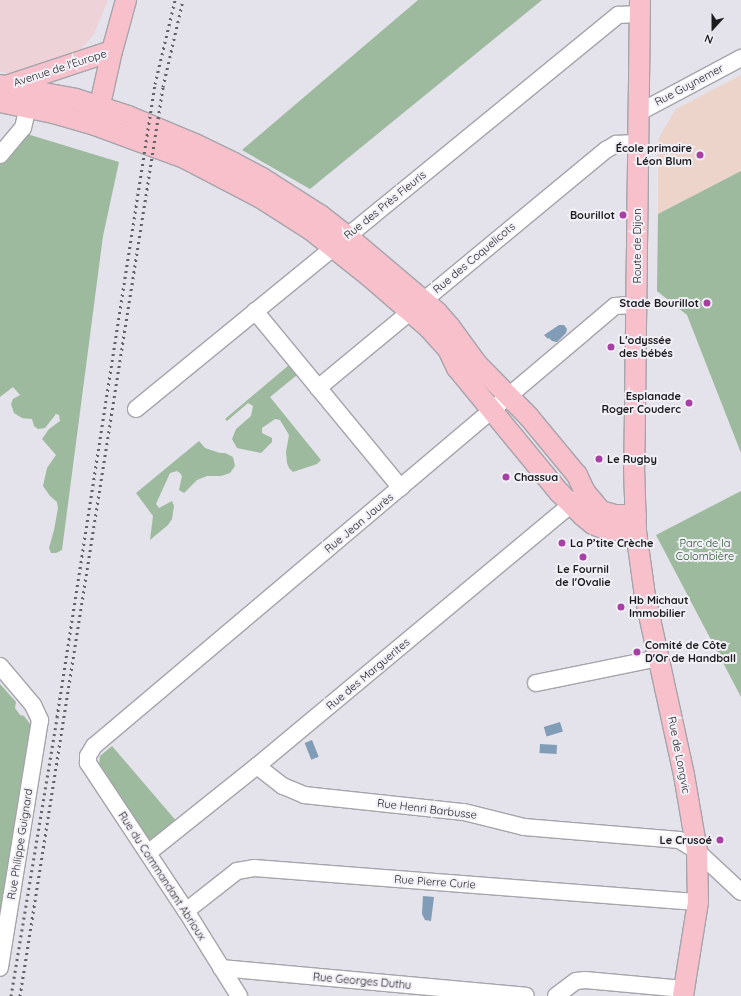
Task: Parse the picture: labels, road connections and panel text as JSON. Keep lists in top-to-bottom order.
{
  "streets": {
    "main road": ["Avenue de l'Europe", "Route de Dijon", "Rue de Longvic"],
    "street": [
      "Rue Guynemer",
      "Rue des Près Fleuris",
      "Rue des Coquelicots",
      "Rue Jean Jaurès",
      "Rue des Marguerites",
      "Rue Henri Barbusse",
      "Rue Philippe Guignard",
      "Rue du Commandant Abrioux",
      "Rue Pierre Curie",
      "Rue Georges Duthu"
    ]
  },
  "crossings": [
    ["Rue Guynemer", "Route de Dijon"],
    ["Rue des Près Fleuris", "Route de Dijon"],
    ["Route de Dijon", "Rue des Coquelicots"],
    ["Route de Dijon", "Rue Jean Jaurès"],
    ["Route de Dijon", "Rue de Longvic"],
    ["Rue Jean Jaurès", "Rue du Commandant Abrioux"],
    ["Rue des Marguerites", "Rue Henri Barbusse"],
    ["Rue des Marguerites", "Rue du Commandant Abrioux"],
    ["Rue de Longvic", "Rue Henri Barbusse"],
    ["Rue de Longvic", "Rue Pierre Curie"],
    ["Rue du Commandant Abrioux", "Rue Pierre Curie"],
    ["Rue du Commandant Abrioux", "Rue Georges Duthu"]
  ],
  "parks": ["Parc de la Colombière"],
  "places": [
    "École primaire Léon Blum",
    "Bourillot",
    "Stade Bourillot",
    "L'odyssée des bébés",
    "Esplanade Roger Couderc",
    "Le Rugby",
    "Chassua",
    "La P’tite Crèche",
    "Le Fournil de l'Ovalie",
    "Hb Michaut Immobilier",
    "Comité de Côte D'Or de Handball",
    "Le Crusoé"
  ],
  "north": "bottom"
}
